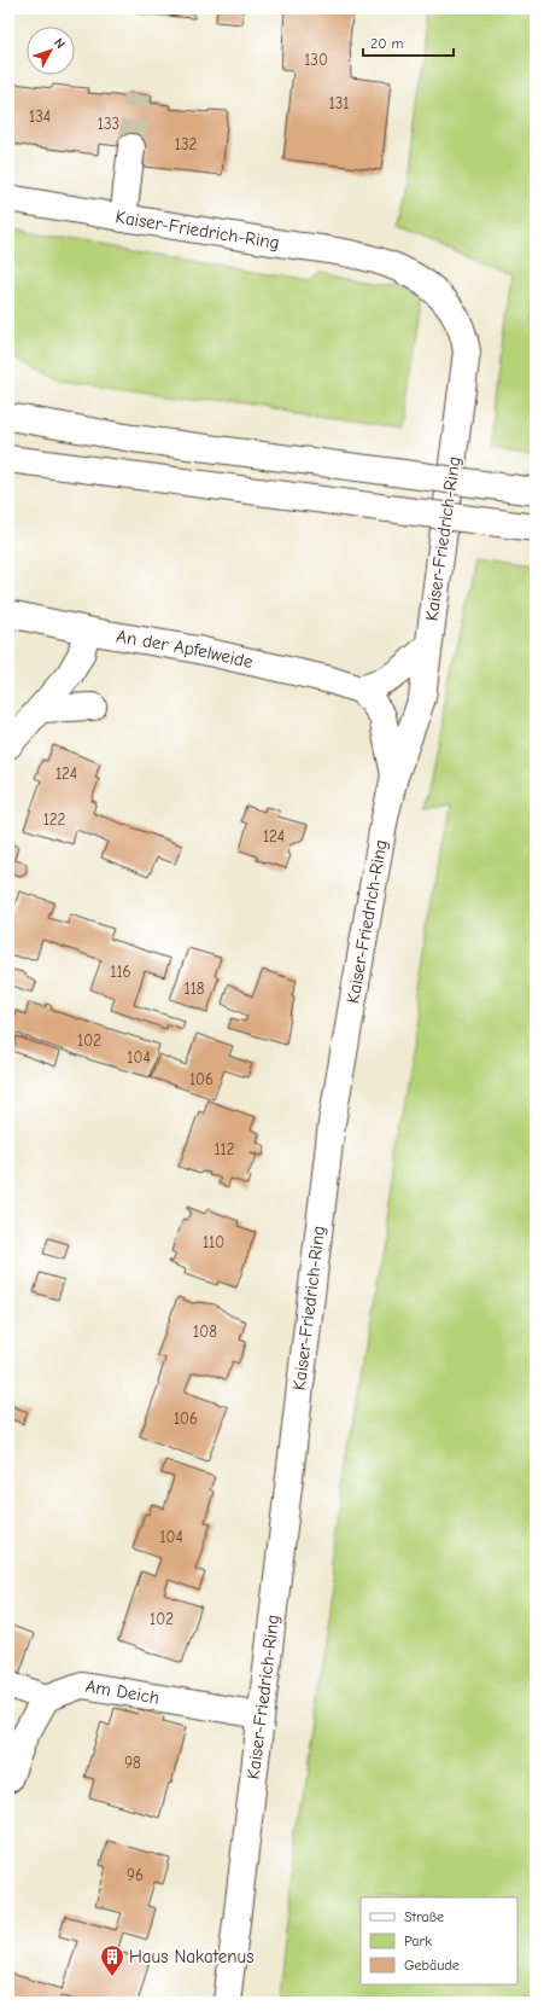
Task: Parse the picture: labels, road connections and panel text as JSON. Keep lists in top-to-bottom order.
{
  "streets": {
    "main road": ["Kaiser-Friedrich-Ring", "An der Apfelweide", "Am Deich"]
  },
  "crossings": [
    ["Kaiser-Friedrich-Ring", "An der Apfelweide"],
    ["Kaiser-Friedrich-Ring", "Am Deich"]
  ],
  "places": {
    "building": ["Haus Nakatenus"]
  },
  "house_numbers": [
    "130",
    "131",
    "134",
    "133",
    "132",
    "124",
    "122",
    "124",
    "116",
    "118",
    "102",
    "104",
    "106",
    "112",
    "110",
    "108",
    "106",
    "104",
    "102",
    "98",
    "96"
  ],
  "legend": ["Straße", "Park", "Gebäude"],
  "scale_bar": "20 m",
  "north": "top right"
}
